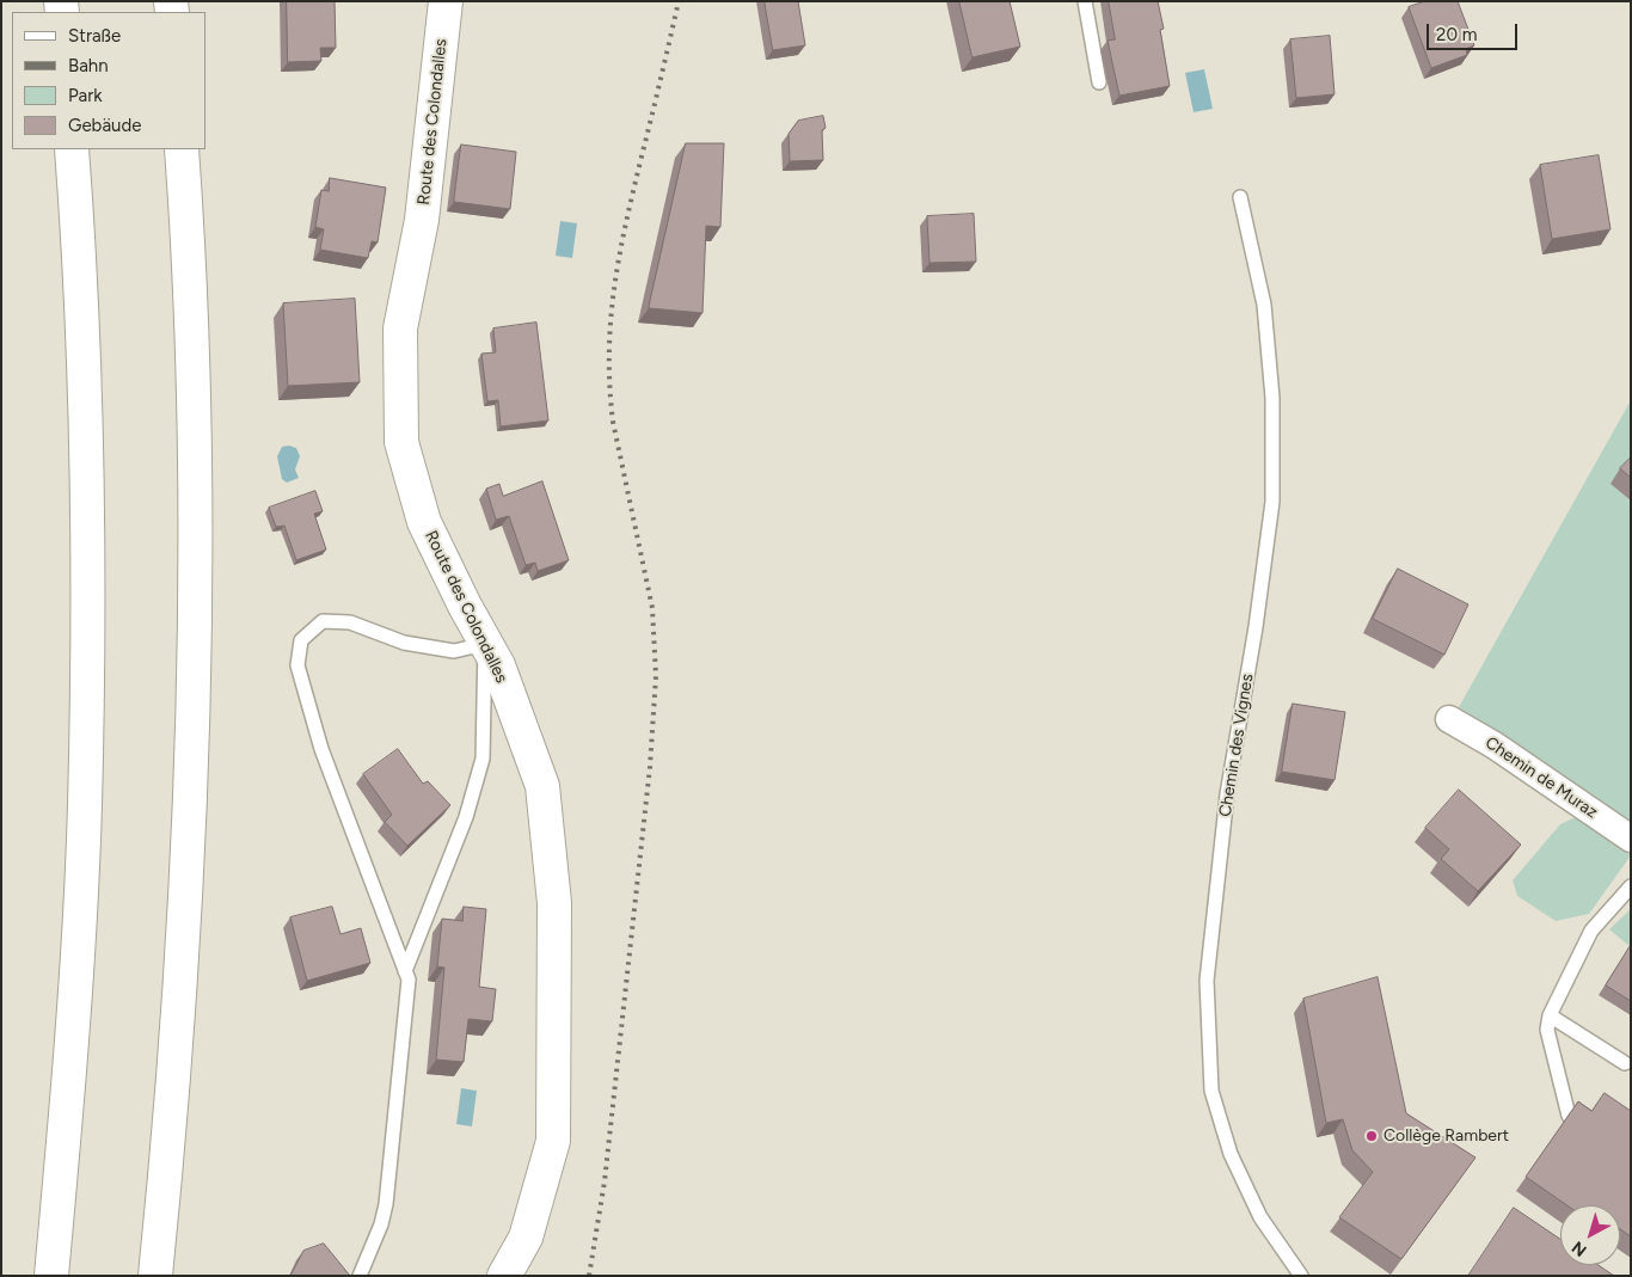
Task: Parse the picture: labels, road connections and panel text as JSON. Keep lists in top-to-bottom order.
{
  "streets": {
    "main road": ["Route des Colondalles"],
    "street": ["Chemin de Muraz"],
    "lane": ["Chemin des Vignes"]
  },
  "places": ["Collège Rambert"],
  "legend": [
    "Straße",
    "Bahn",
    "Park",
    "Gebäude"
  ],
  "scale_bar": "20 m",
  "north": "bottom left"
}
